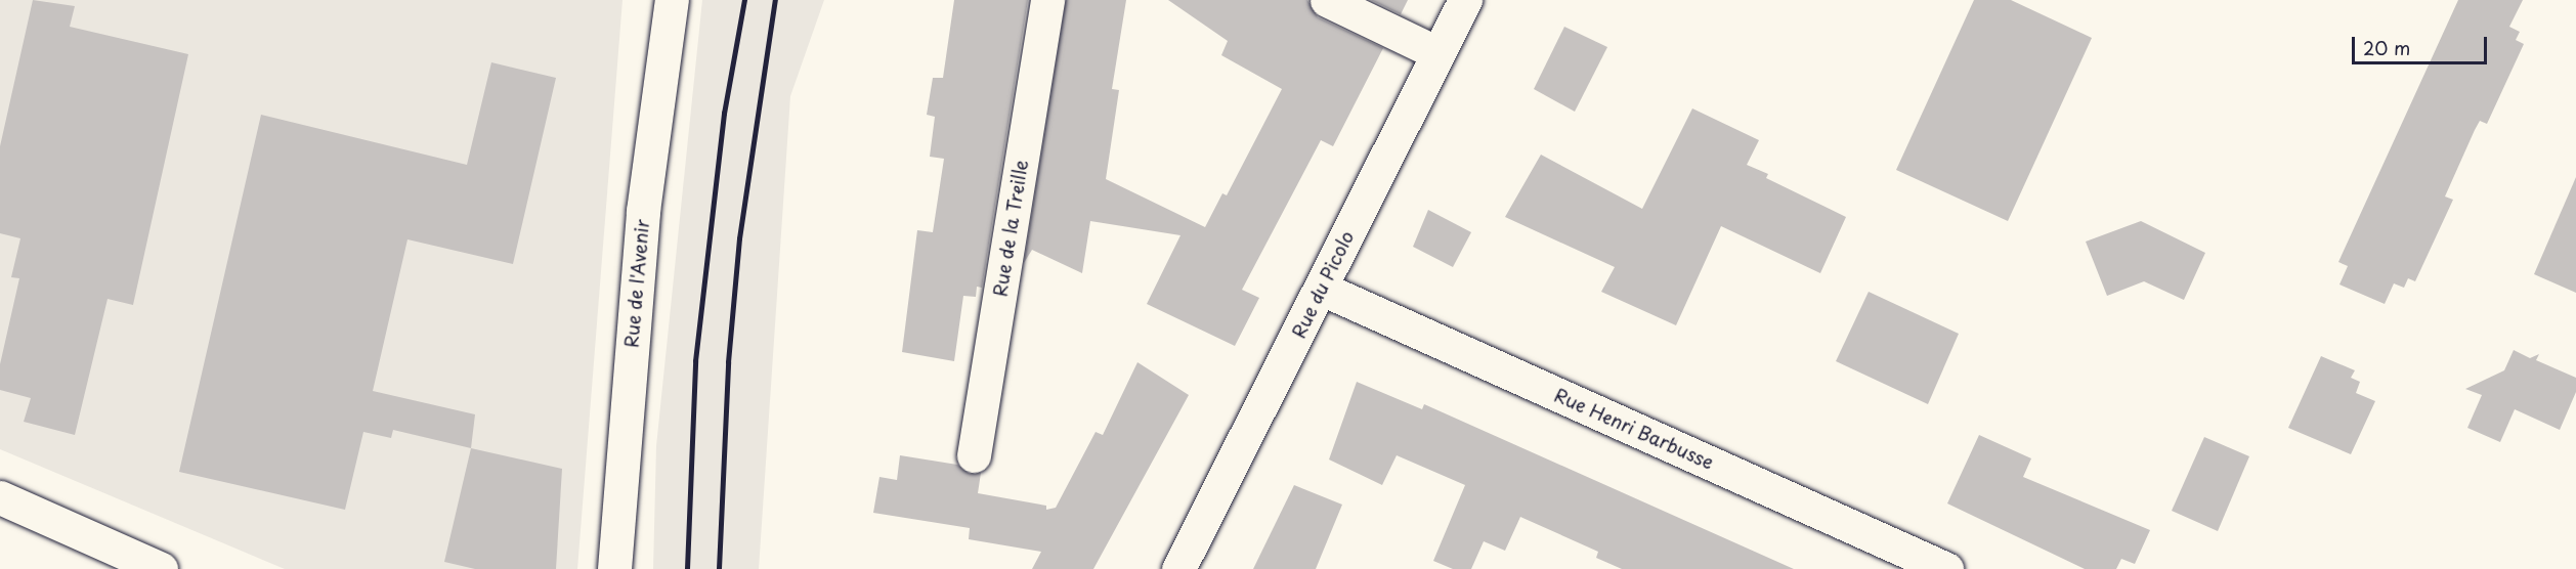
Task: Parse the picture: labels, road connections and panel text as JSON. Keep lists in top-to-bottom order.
{
  "streets": {
    "street": [
      "Rue de la Treille",
      "Rue de l'Avenir",
      "Rue du Picolo",
      "Rue Henri Barbusse"
    ]
  },
  "crossings": [
    ["Rue du Picolo", "Rue Henri Barbusse"]
  ],
  "scale_bar": "20 m"
}
